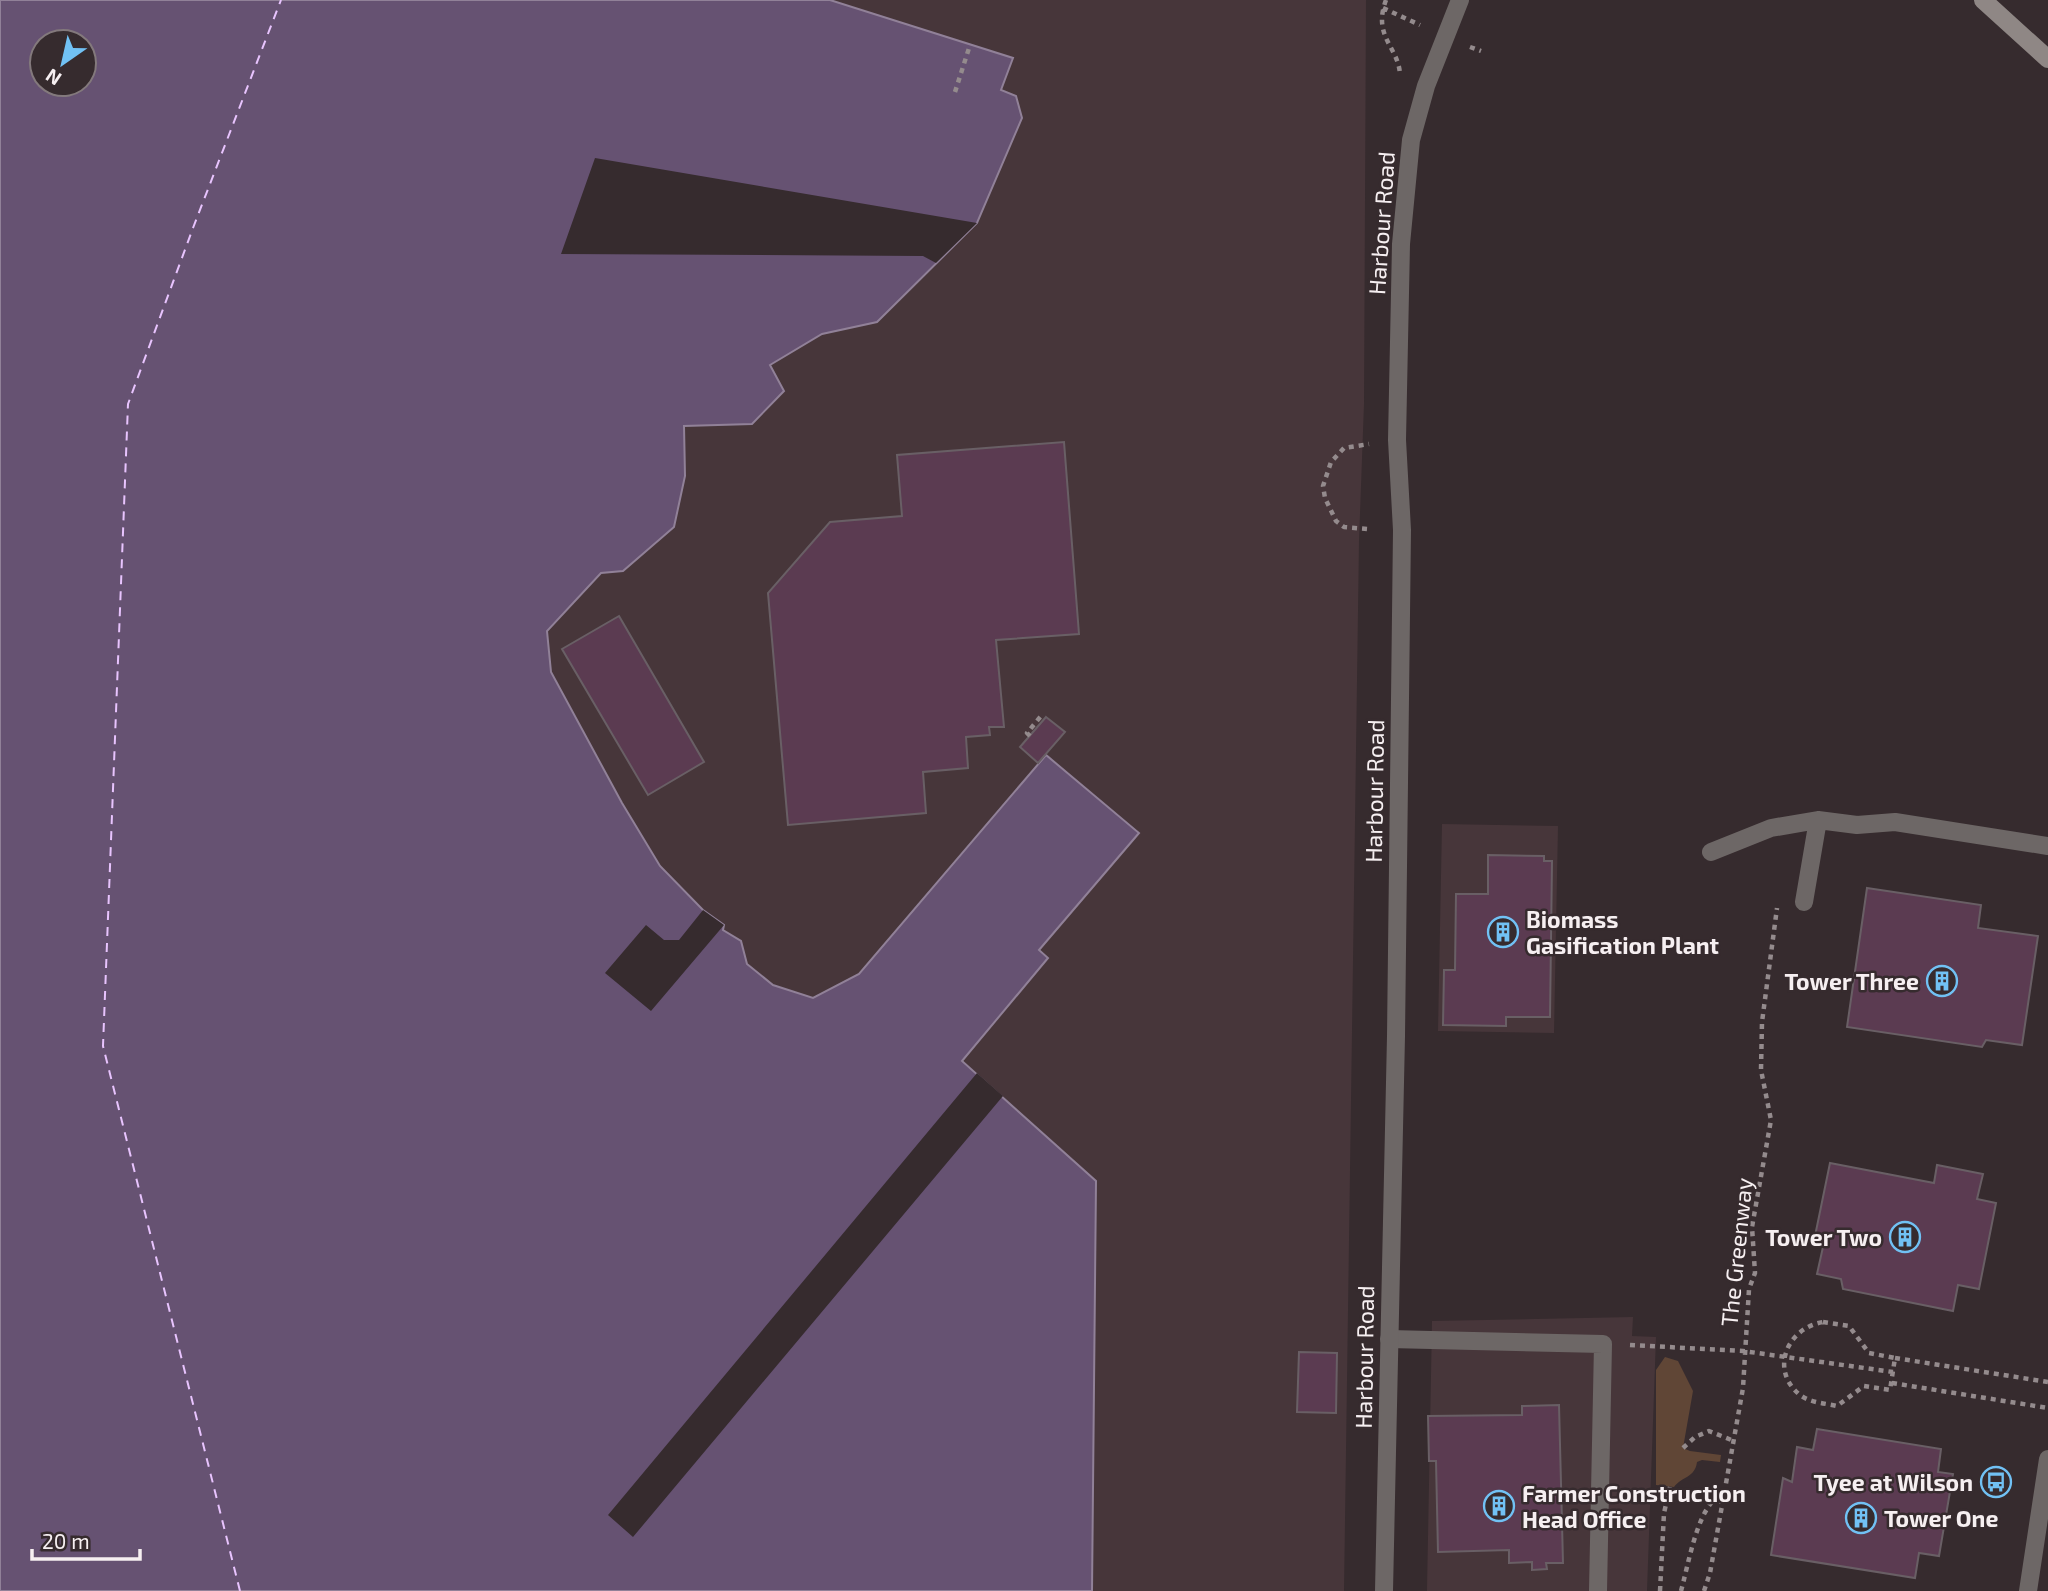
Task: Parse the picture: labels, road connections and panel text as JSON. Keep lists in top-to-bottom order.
{
  "streets": {
    "street": ["Harbour Road"],
    "path": ["The Greenway"]
  },
  "places": {
    "building": [
      "Biomass Gasification Plant",
      "Tower Three",
      "Tower Two",
      "Farmer Construction Head Office",
      "Tower One"
    ],
    "bus stop": ["Tyee at Wilson"]
  },
  "scale_bar": "20 m",
  "north": "bottom left"
}
